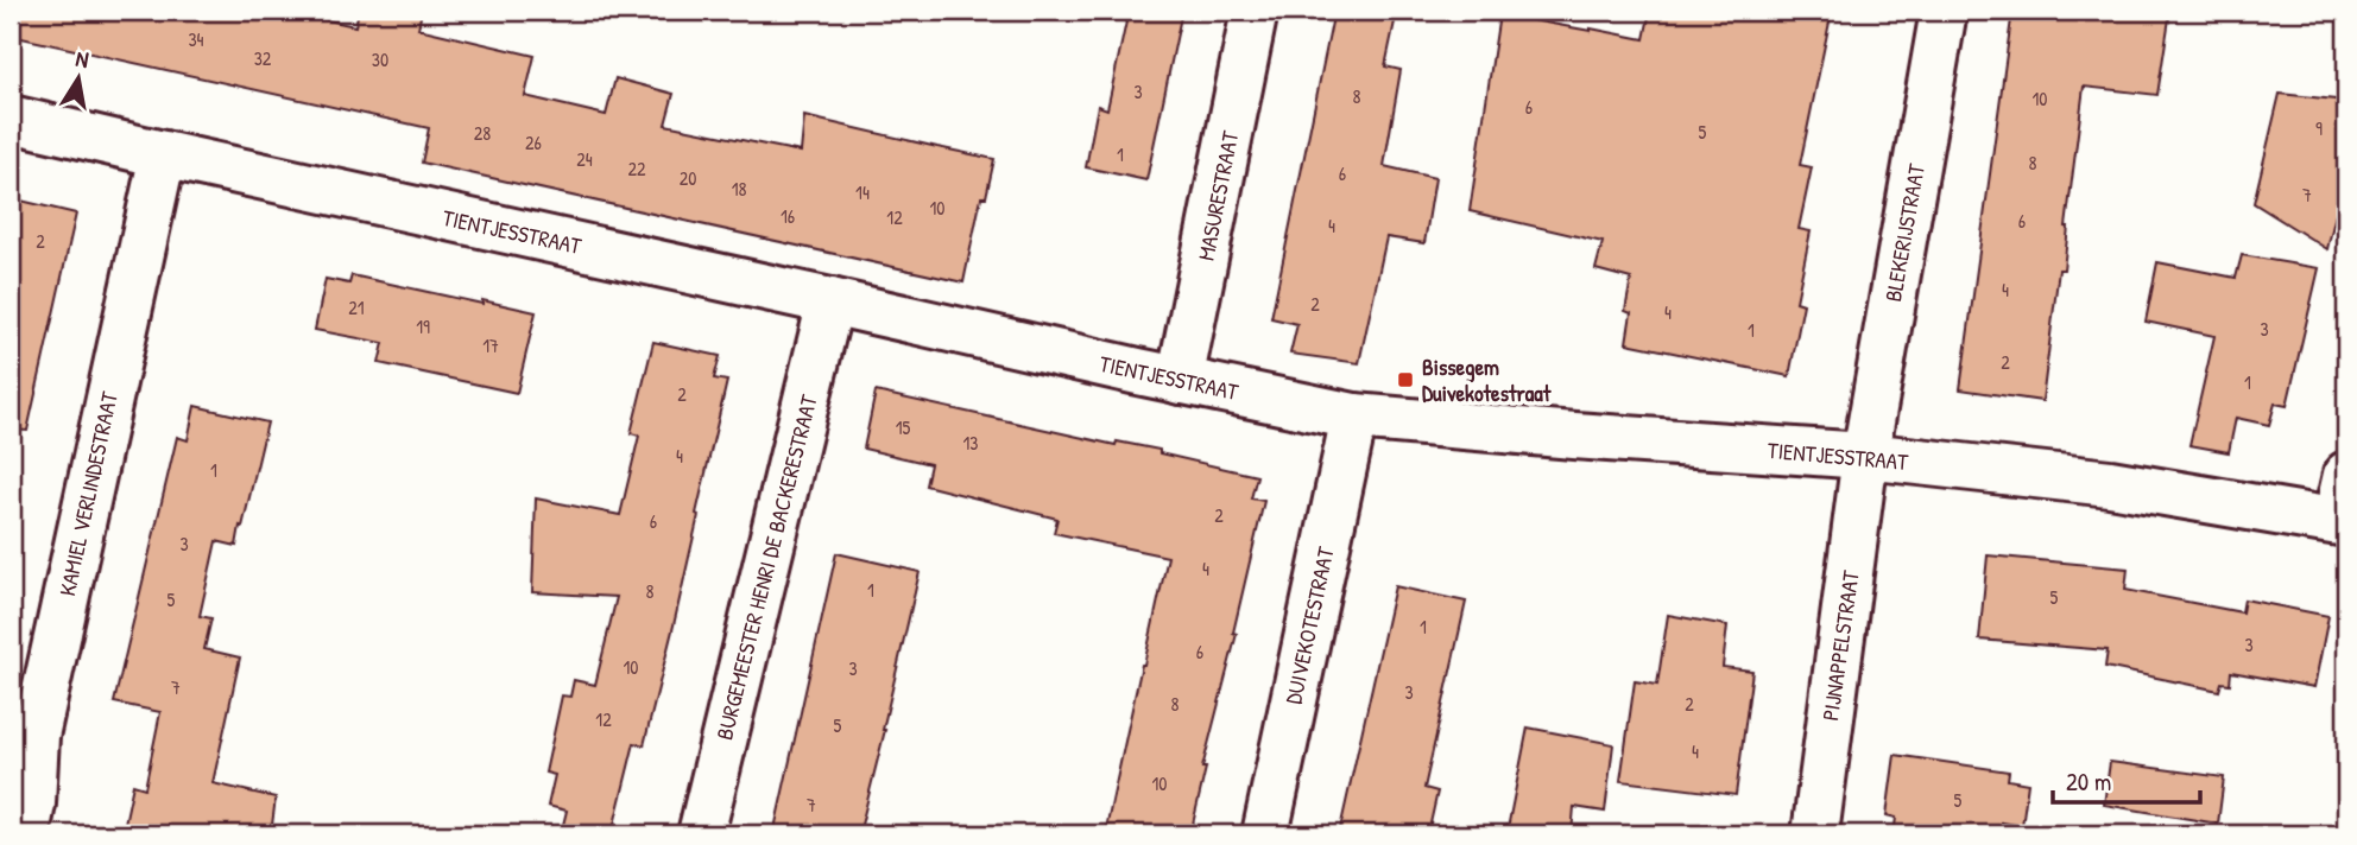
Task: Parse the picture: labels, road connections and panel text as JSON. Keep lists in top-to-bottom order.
{
  "streets": {
    "street": [
      "MASURESTRAAT",
      "TIENTJESSTRAAT",
      "BLEKERIJSTRAAT",
      "KAMIEL VERLINDESTRAAT",
      "BURGEMEESTER HENRI DE BACKERESTRAAT",
      "DUIVEKOTESTRAAT",
      "PIJNAPPELSTRAAT"
    ]
  },
  "crossings": [
    ["MASURESTRAAT", "TIENTJESSTRAAT"],
    ["TIENTJESSTRAAT", "BLEKERIJSTRAAT"],
    ["TIENTJESSTRAAT", "KAMIEL VERLINDESTRAAT"],
    ["TIENTJESSTRAAT", "BURGEMEESTER HENRI DE BACKERESTRAAT"],
    ["TIENTJESSTRAAT", "DUIVEKOTESTRAAT"],
    ["TIENTJESSTRAAT", "PIJNAPPELSTRAAT"],
    ["BLEKERIJSTRAAT", "PIJNAPPELSTRAAT"]
  ],
  "places": {
    "transit": ["Bissegem Duivekotestraat"]
  },
  "house_numbers": [
    "34",
    "32",
    "30",
    "3",
    "8",
    "10",
    "6",
    "9",
    "5",
    "28",
    "26",
    "1",
    "24",
    "8",
    "22",
    "6",
    "20",
    "18",
    "14",
    "7",
    "10",
    "16",
    "12",
    "6",
    "4",
    "2",
    "4",
    "2",
    "21",
    "4",
    "19",
    "3",
    "1",
    "17",
    "2",
    "1",
    "2",
    "15",
    "13",
    "4",
    "1",
    "2",
    "6",
    "3",
    "4",
    "1",
    "8",
    "5",
    "5",
    "1",
    "3",
    "6",
    "10",
    "3",
    "7",
    "3",
    "8",
    "2",
    "12",
    "5",
    "4",
    "10",
    "5",
    "7"
  ],
  "scale_bar": "20 m",
  "north": "top"
}
